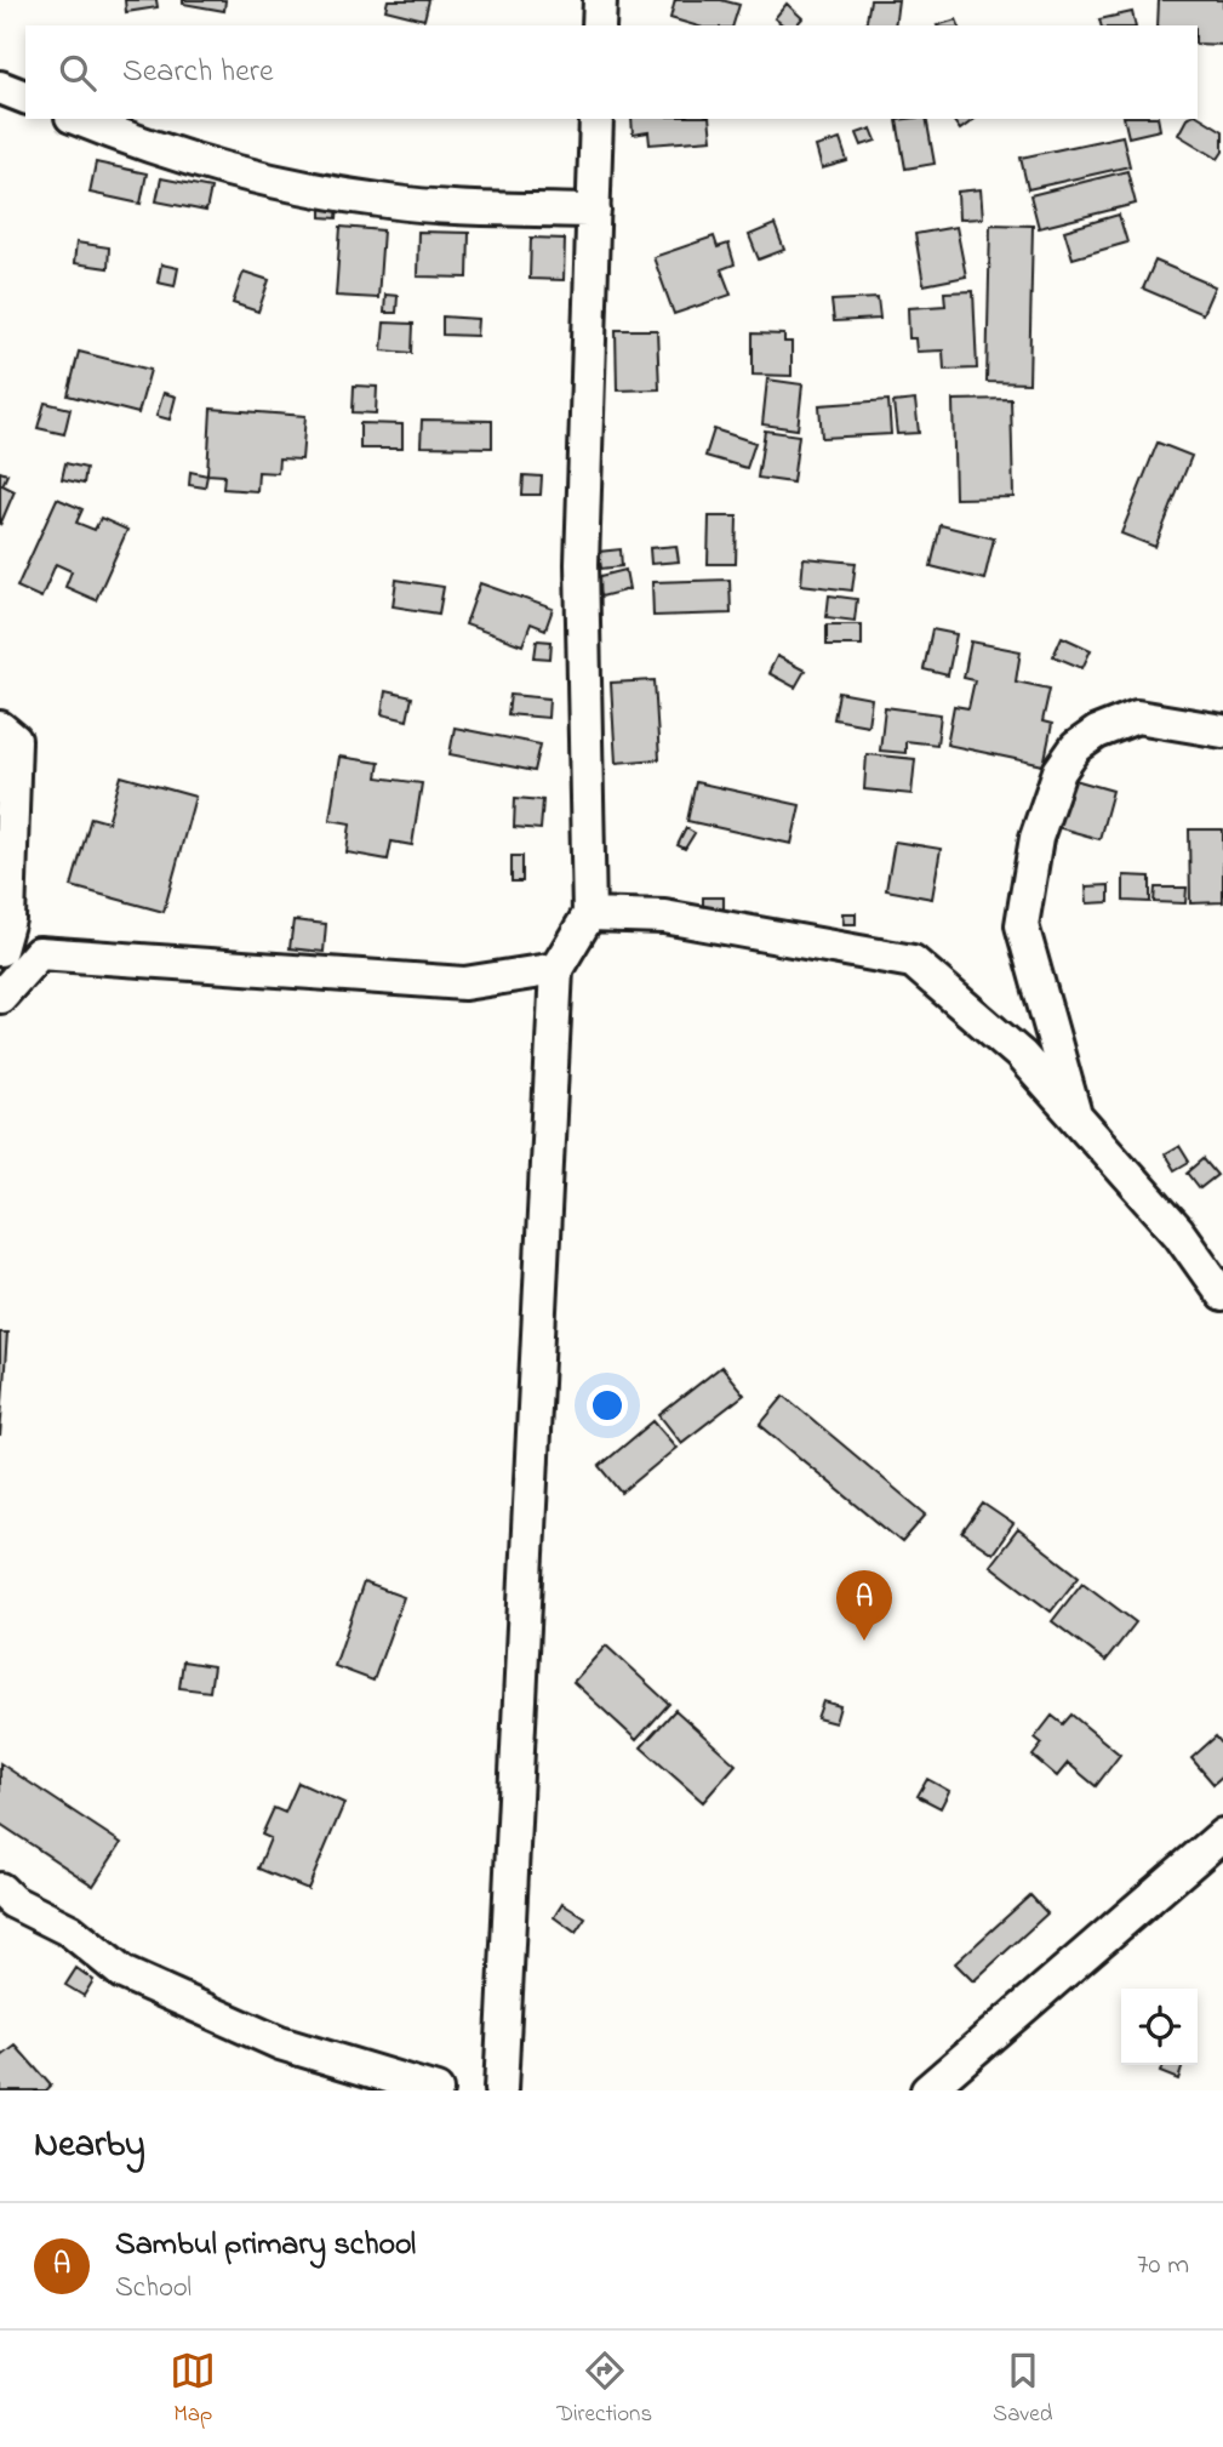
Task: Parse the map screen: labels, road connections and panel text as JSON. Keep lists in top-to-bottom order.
{
  "page": {
    "search": "Search here",
    "pins": "A",
    "heading": "Nearby",
    "list": [
      {
        "mark": "A",
        "name": "Sambul primary school",
        "note": "School",
        "value": "70 m"
      }
    ],
    "nav": ["Map", "Directions", "Saved"]
  }
}
